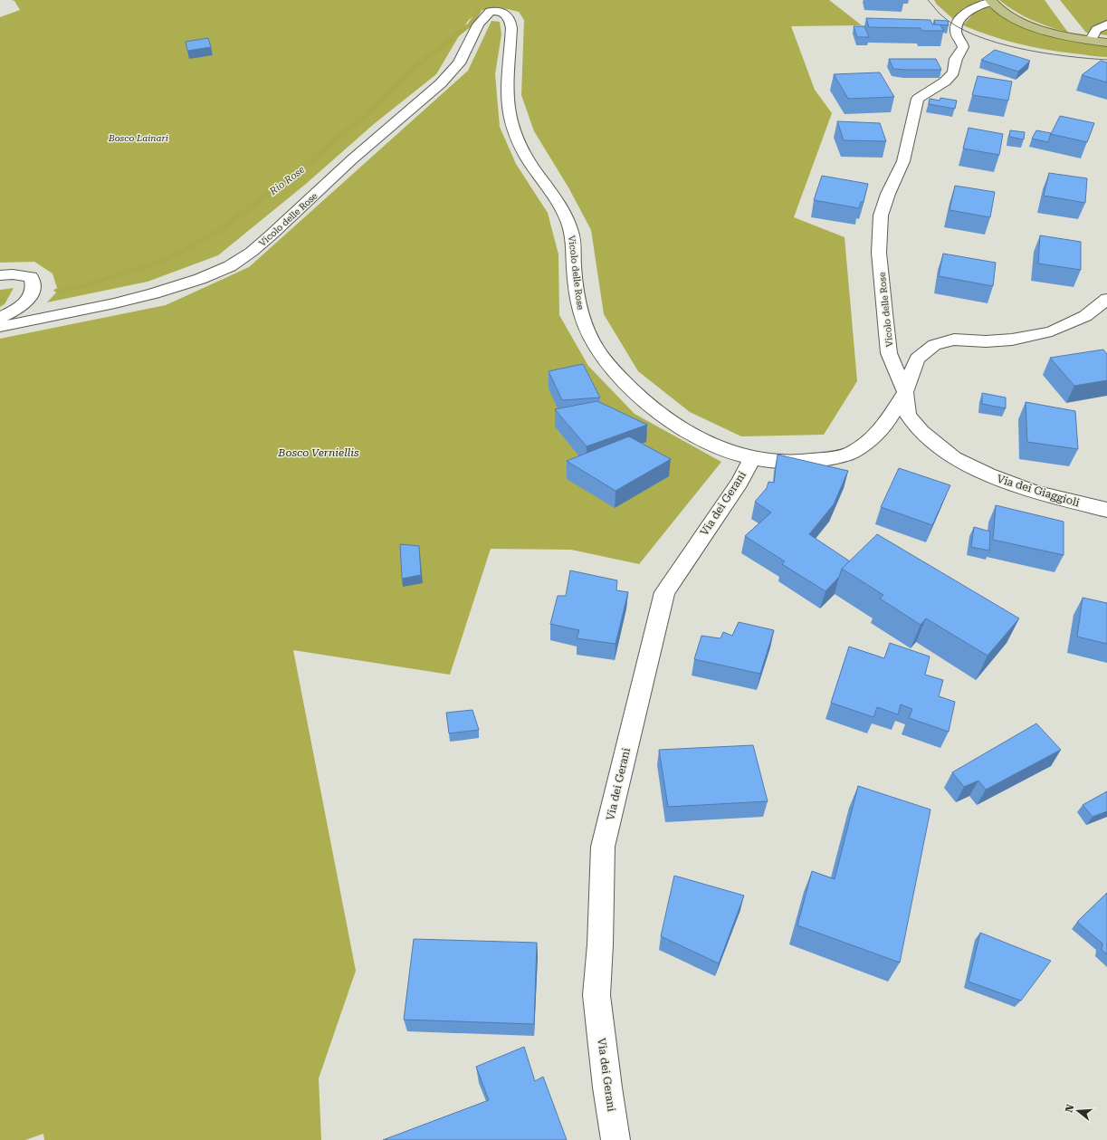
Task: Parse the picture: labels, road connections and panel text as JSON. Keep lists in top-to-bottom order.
{
  "streets": {
    "street": ["Vicolo delle Rose", "Via dei Giaggioli", "Via dei Gerani"]
  },
  "crossings": [
    ["Vicolo delle Rose", "Via dei Giaggioli"],
    ["Vicolo delle Rose", "Via dei Gerani"]
  ],
  "water": ["Rio Rose"],
  "parks": ["Bosco Lainari", "Bosco Verniellis"],
  "north": "left"
}
